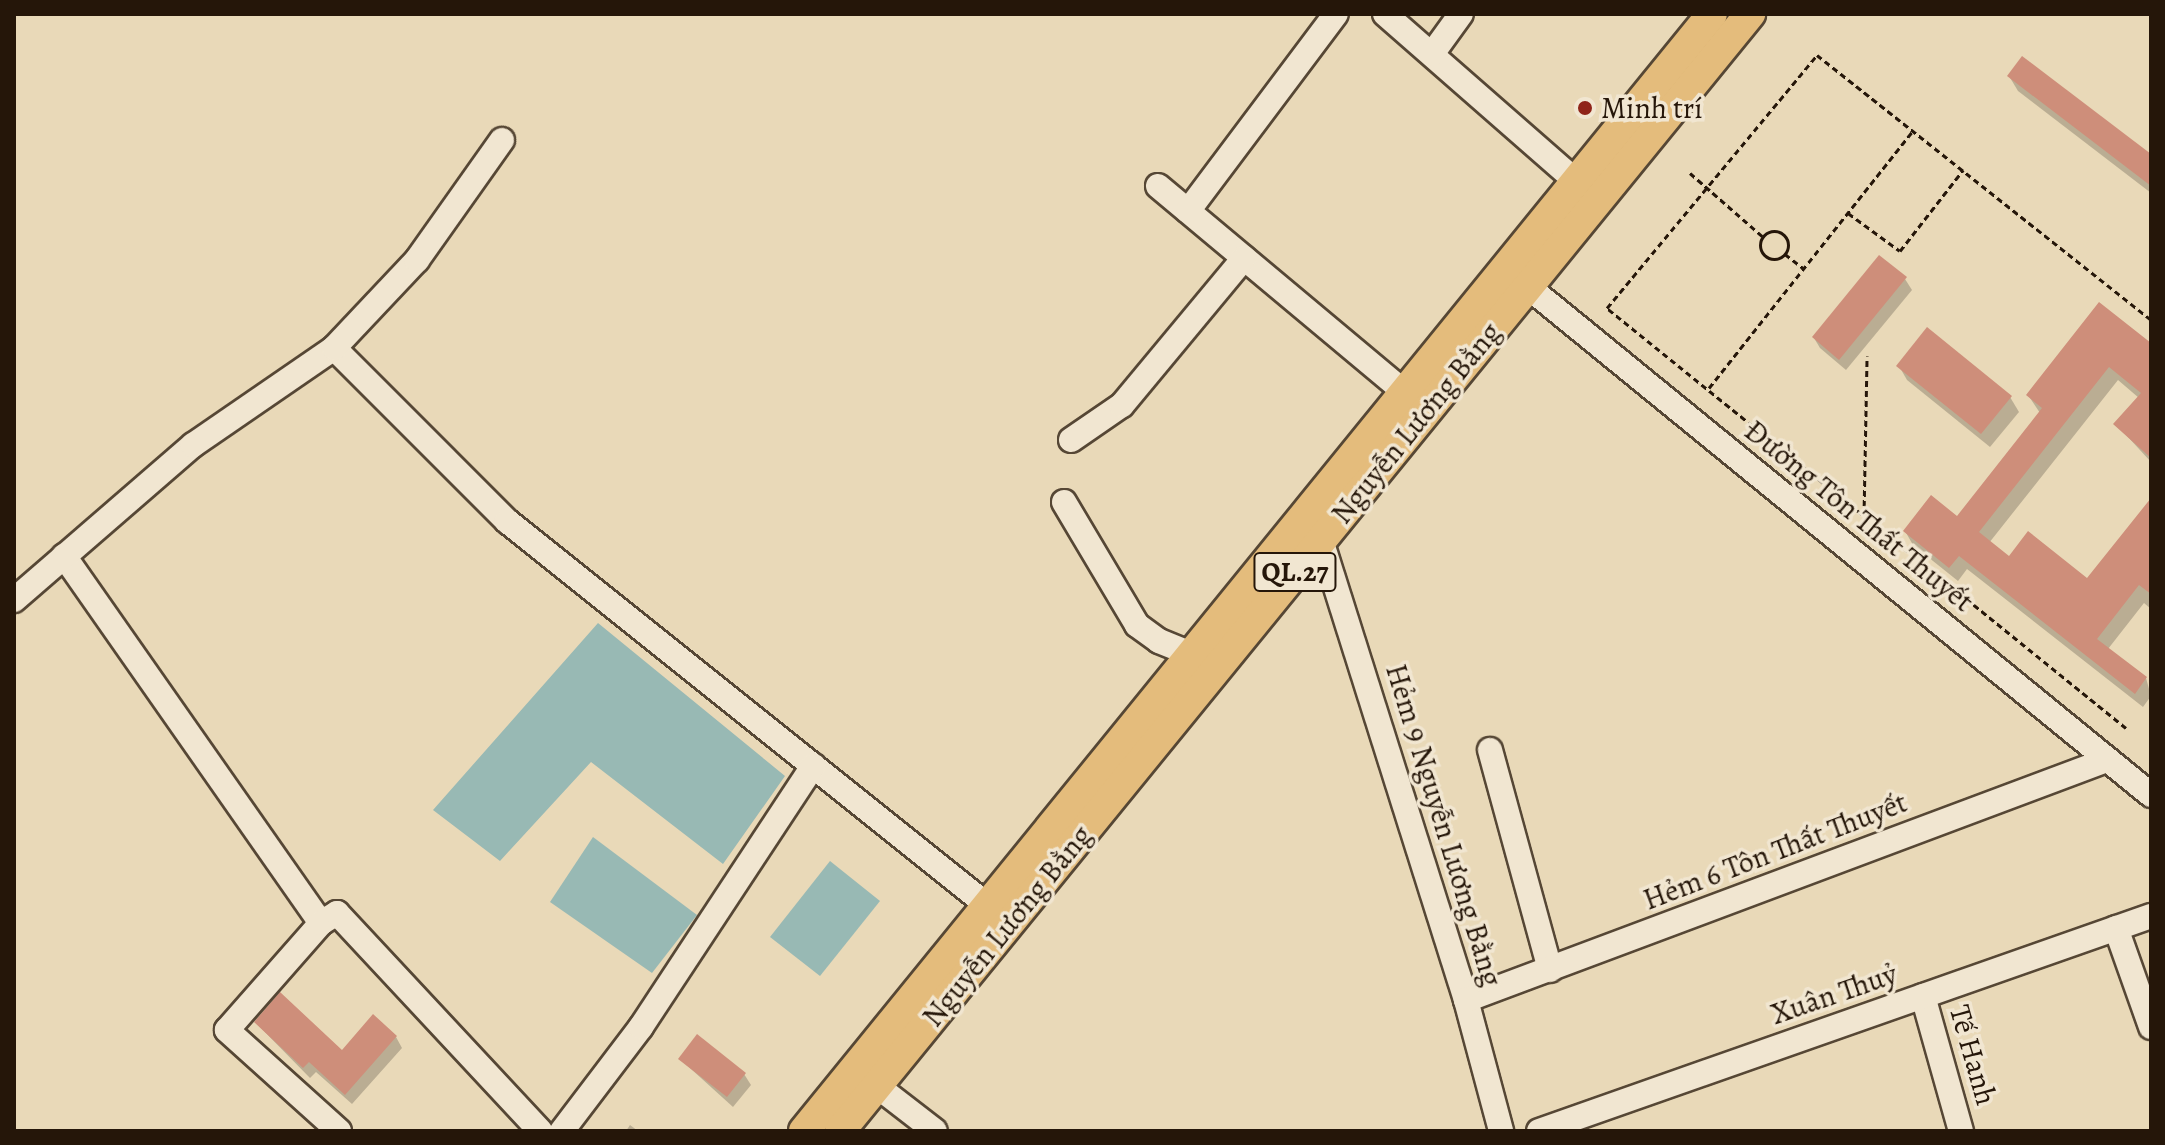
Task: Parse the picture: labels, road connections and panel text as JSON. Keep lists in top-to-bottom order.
{
  "streets": {
    "main road": ["Nguyễn Lương Bằng", "QL.27"],
    "street": [
      "Đường Tôn Thất Thuyết",
      "Hẻm 9 Nguyễn Lương Bằng",
      "Hẻm 6 Tôn Thất Thuyết",
      "Xuân Thuỷ",
      "Tế Hanh"
    ]
  },
  "crossings": [
    ["Nguyễn Lương Bằng", "Đường Tôn Thất Thuyết"],
    ["Nguyễn Lương Bằng", "Hẻm 9 Nguyễn Lương Bằng"],
    ["Đường Tôn Thất Thuyết", "Hẻm 6 Tôn Thất Thuyết"],
    ["Hẻm 9 Nguyễn Lương Bằng", "Hẻm 6 Tôn Thất Thuyết"],
    ["Xuân Thuỷ", "Tế Hanh"]
  ],
  "places": ["Minh trí"]
}
